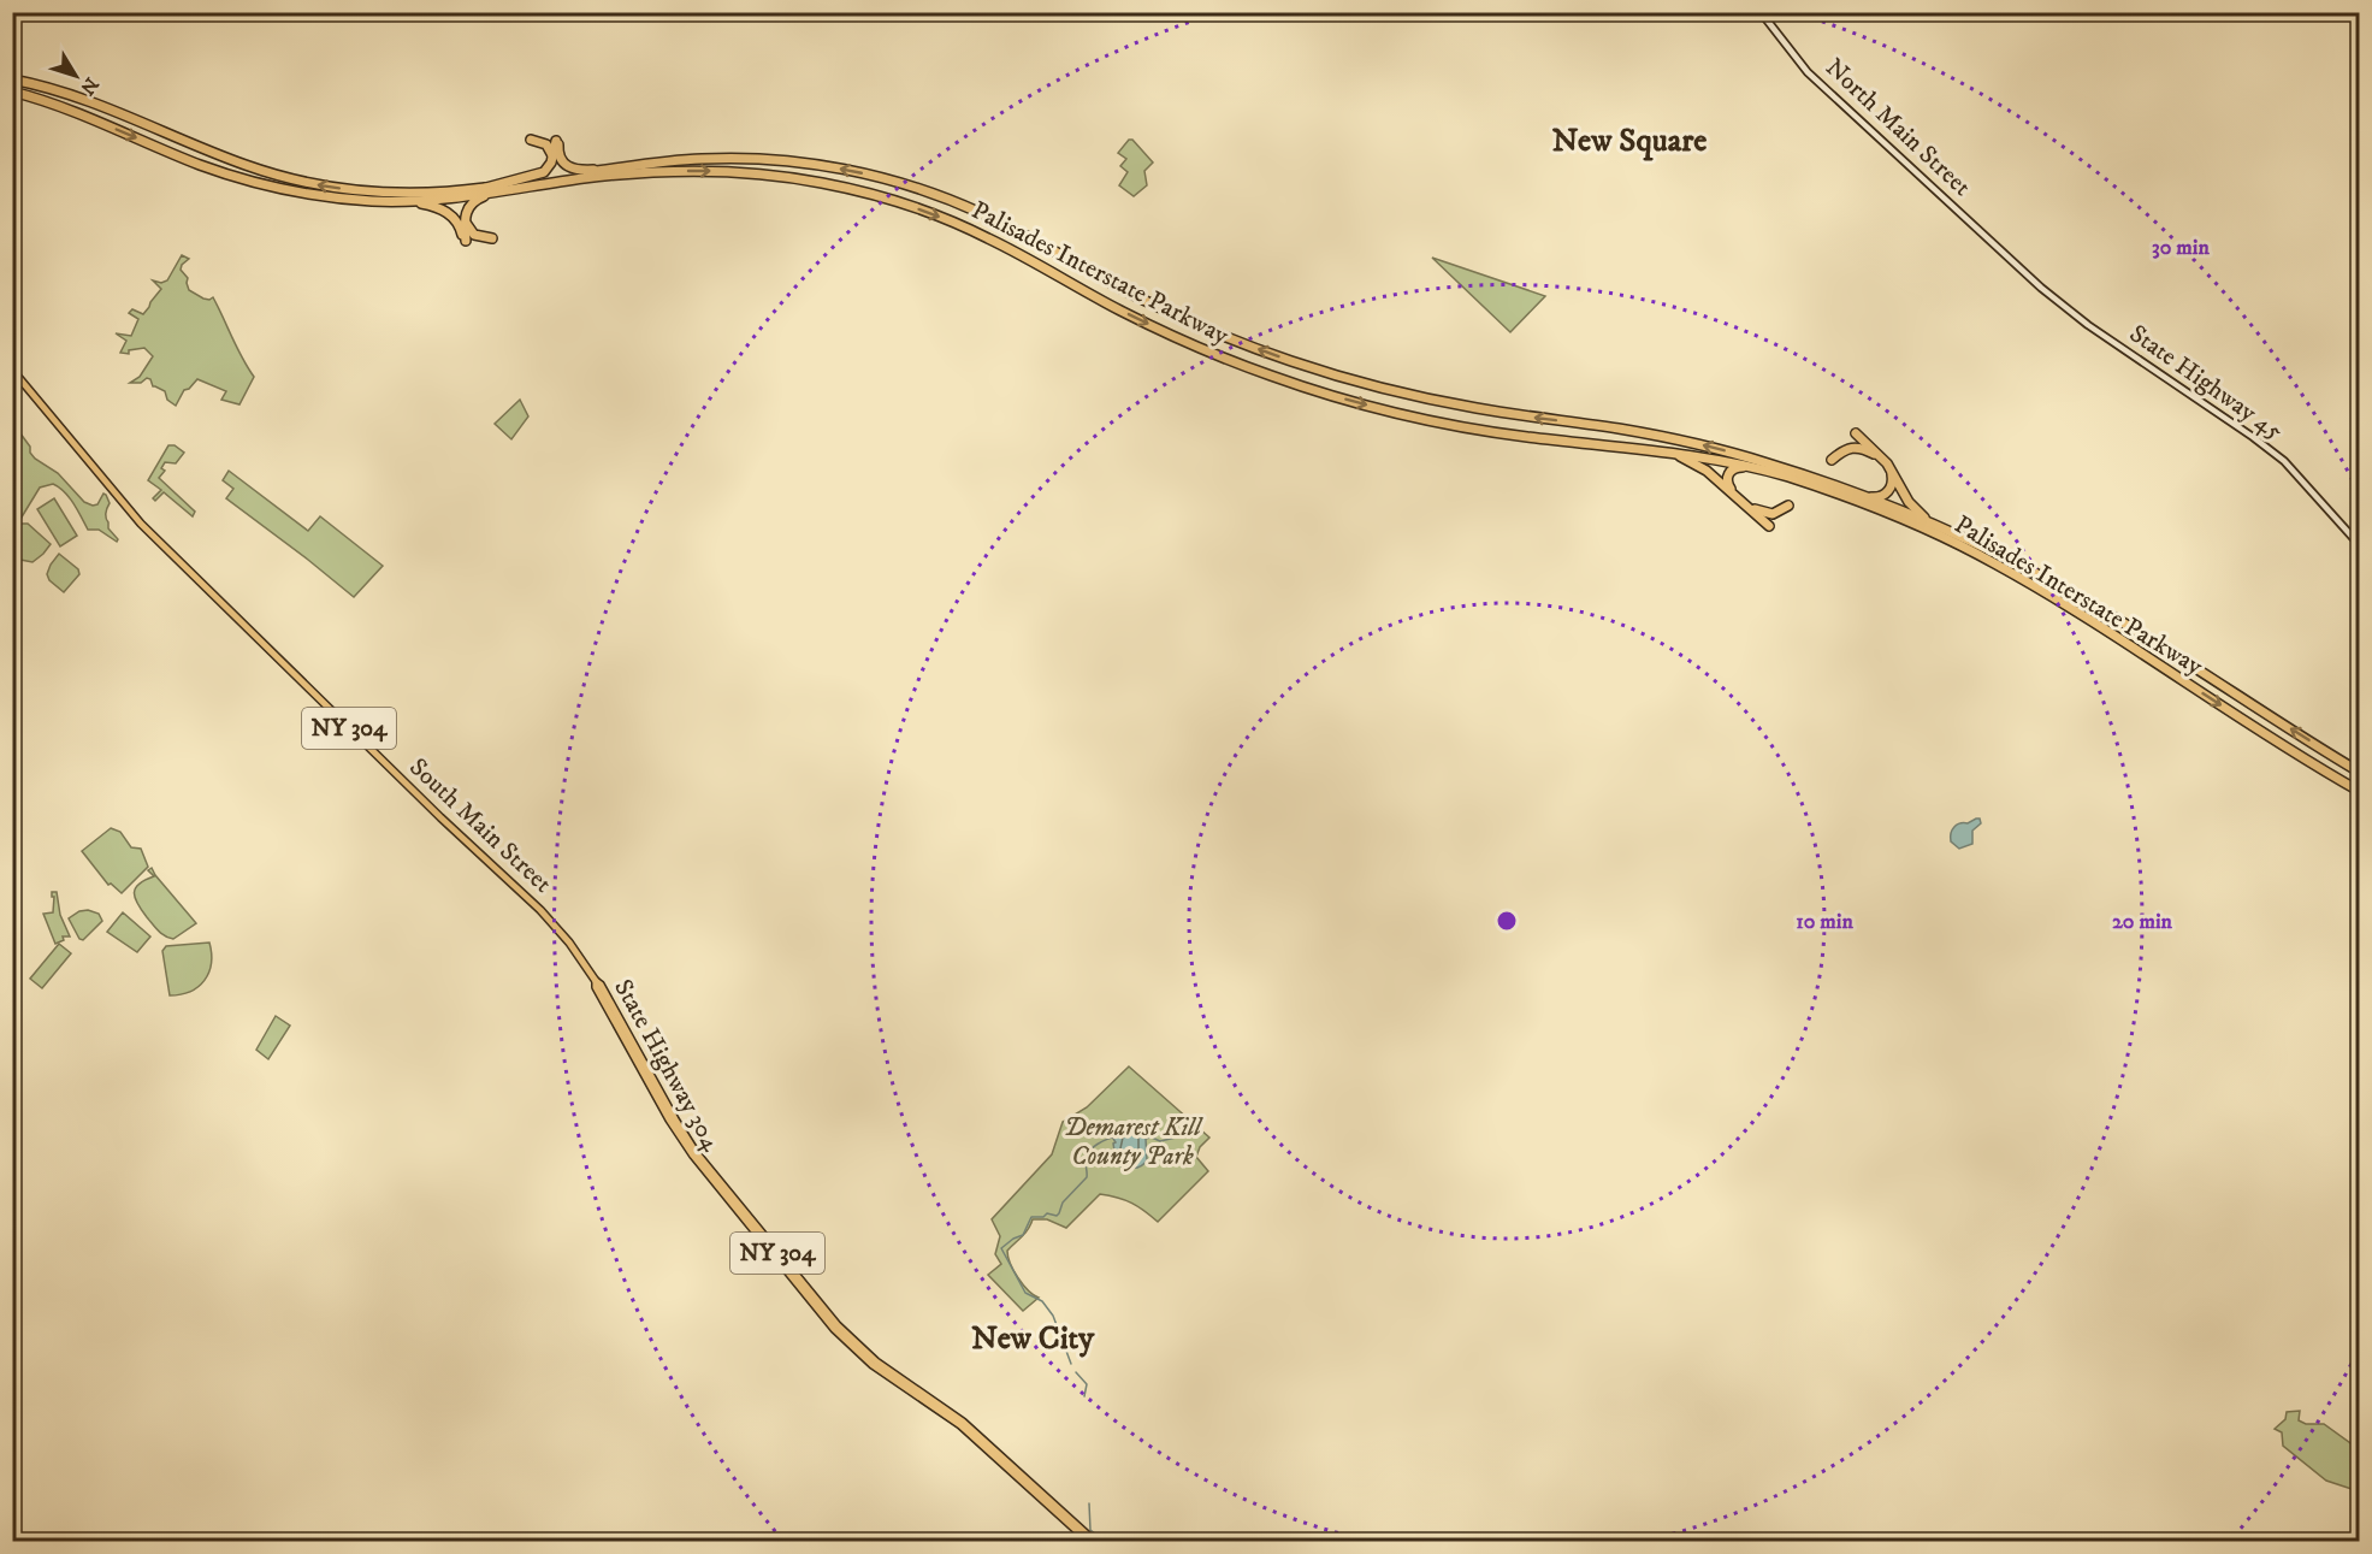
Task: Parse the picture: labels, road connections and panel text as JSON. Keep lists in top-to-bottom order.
{
  "streets": {
    "highway": ["Palisades Interstate Parkway"],
    "main road": [
      "North Main Street",
      "State Highway 45",
      "NY 304",
      "South Main Street",
      "State Highway 304"
    ]
  },
  "crossings": [
    ["North Main Street", "State Highway 45"],
    ["South Main Street", "State Highway 304"]
  ],
  "districts": ["New Square", "New City"],
  "parks": ["Demarest Kill County Park"],
  "north": "bottom right",
  "rings": ["30 min", "10 min", "20 min"]
}
